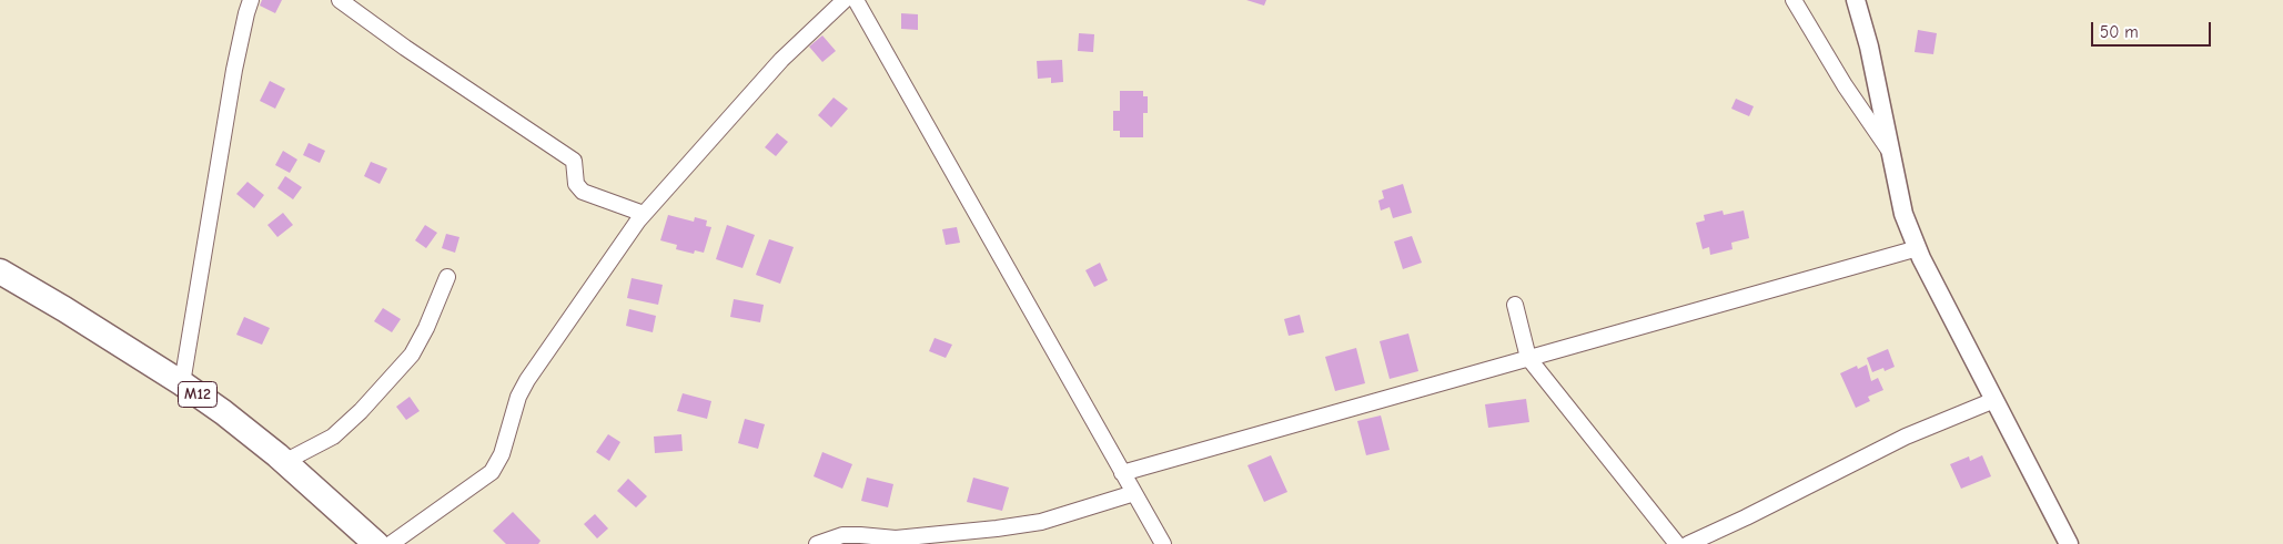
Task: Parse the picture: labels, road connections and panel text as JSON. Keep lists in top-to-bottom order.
{
  "streets": {
    "highway": ["M12"]
  },
  "scale_bar": "50 m"
}
